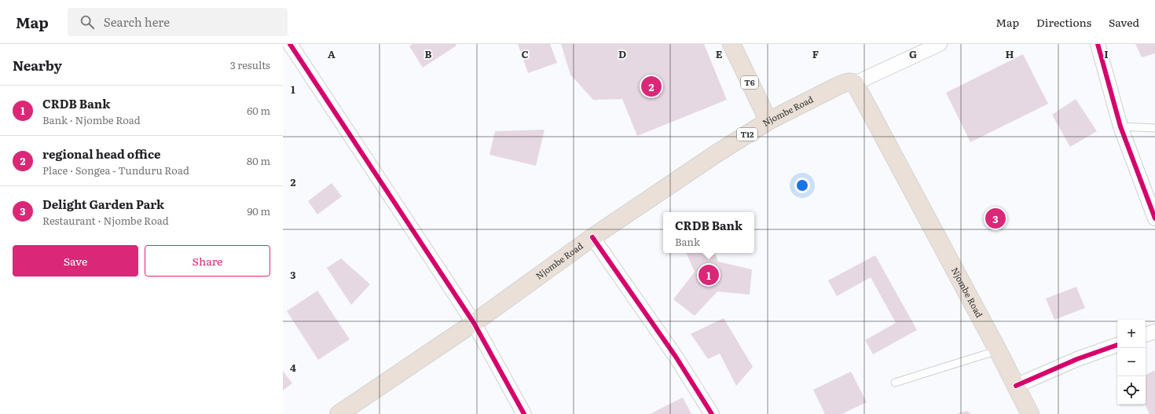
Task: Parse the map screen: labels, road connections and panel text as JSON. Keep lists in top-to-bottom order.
{
  "streets": {
    "highway": ["T6", "Njombe Road", "T12"]
  },
  "crossings": [
    ["T6", "Njombe Road"]
  ],
  "page": {
    "header": "Map",
    "search": "Search here",
    "nav": ["Map", "Directions", "Saved"],
    "heading": ["Nearby", "3 results"],
    "pins": ["2", "3", "1"],
    "list": [
      {
        "mark": "1",
        "name": "CRDB Bank",
        "note": "Bank · Njombe Road",
        "value": "60 m"
      },
      {
        "mark": "2",
        "name": "regional head office",
        "note": "Place · Songea - Tunduru Road",
        "value": "80 m"
      },
      {
        "mark": "3",
        "name": "Delight Garden Park",
        "note": "Restaurant · Njombe Road",
        "value": "90 m"
      }
    ],
    "popup": ["CRDB Bank", "Bank"],
    "buttons": ["Save", "Share"],
    "map_buttons": ["+", "−"]
  },
  "grid": {
    "columns": [
      "A",
      "B",
      "C",
      "D",
      "E",
      "F",
      "G",
      "H",
      "I"
    ],
    "rows": [
      "1",
      "2",
      "3",
      "4"
    ]
  }
}
